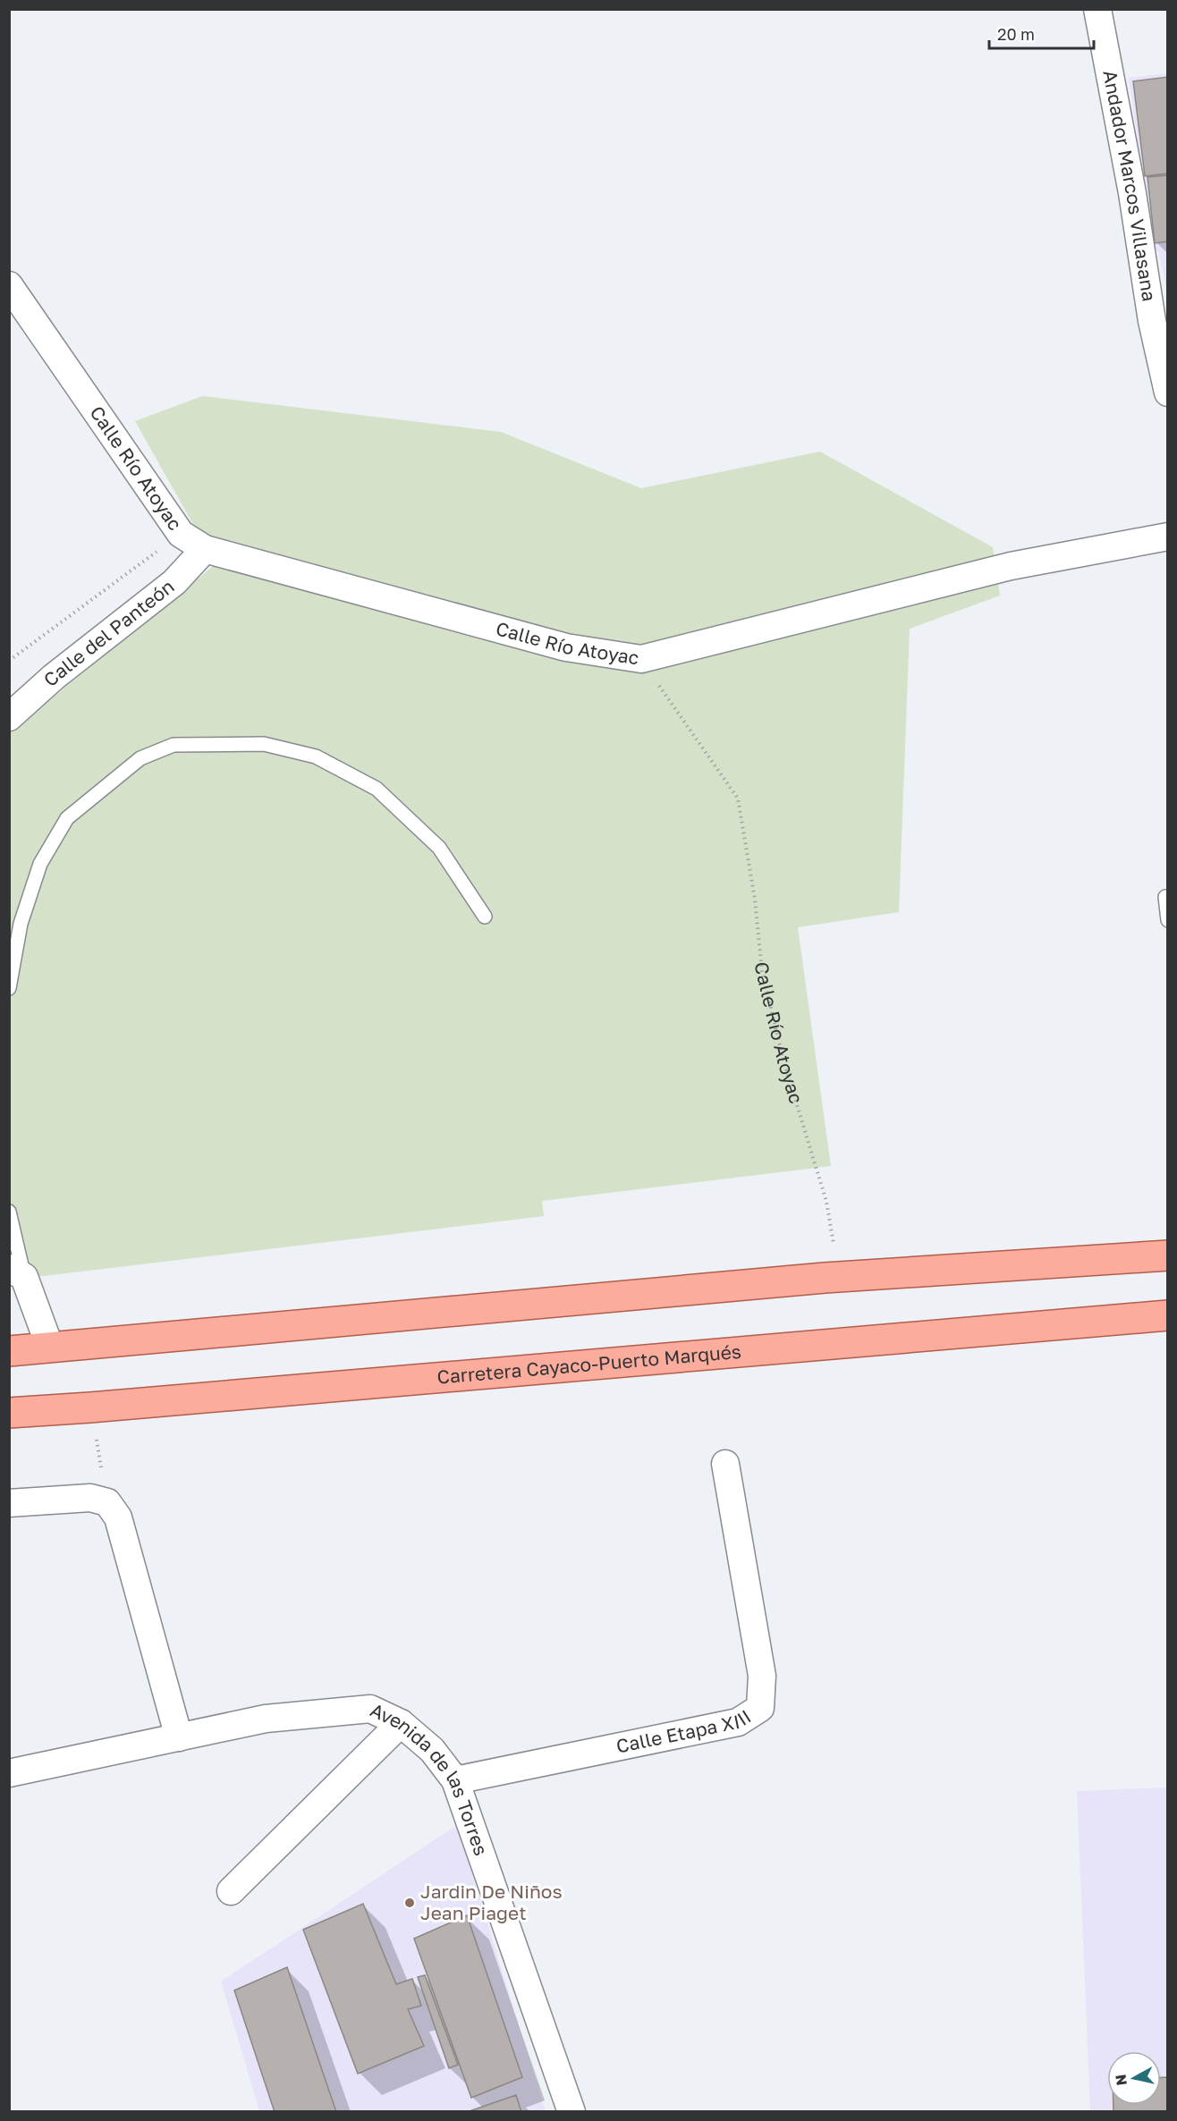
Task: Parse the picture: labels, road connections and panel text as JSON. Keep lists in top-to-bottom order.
{
  "streets": {
    "main road": ["Carretera Cayaco-Puerto Marqués"],
    "street": [
      "Andador Marcos Villasana",
      "Calle Río Atoyac",
      "Calle del Panteón",
      "Calle Etapa XIII",
      "Avenida de las Torres"
    ]
  },
  "crossings": [
    ["Calle Río Atoyac", "Calle del Panteón"],
    ["Calle Etapa XIII", "Avenida de las Torres"]
  ],
  "places": ["Jardin De Niños Jean Piaget"],
  "scale_bar": "20 m",
  "north": "left"
}
